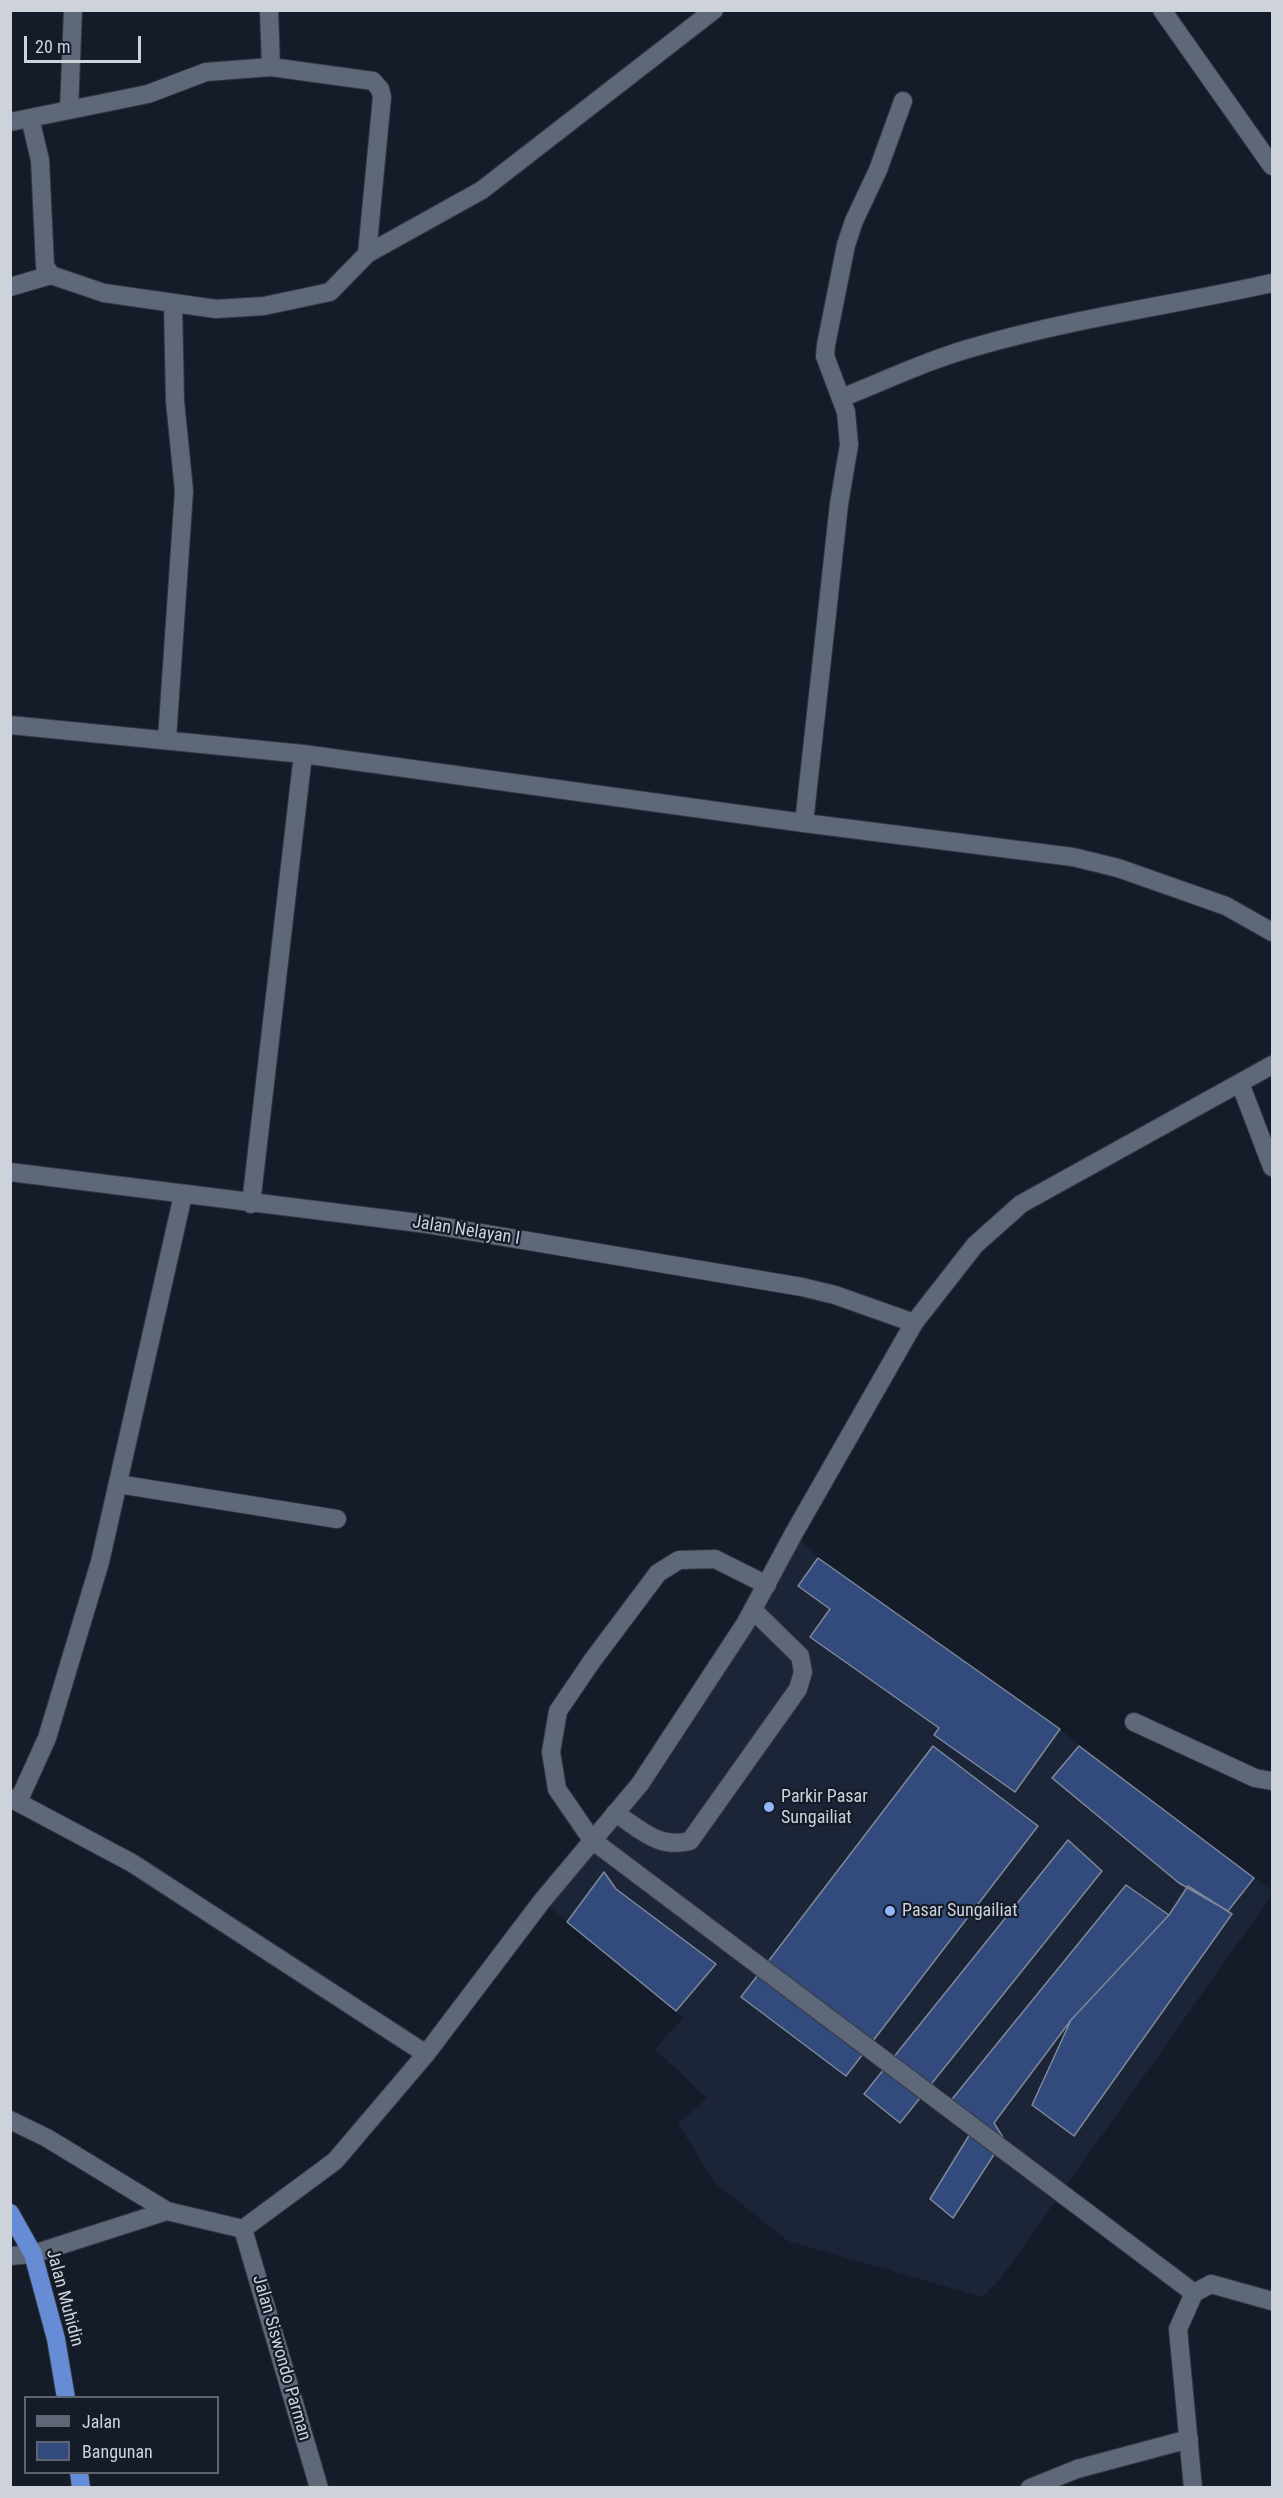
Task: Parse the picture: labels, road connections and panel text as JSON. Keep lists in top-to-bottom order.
{
  "streets": {
    "highway": ["Jalan Muhidin"],
    "street": ["Jalan Nelayan I", "Jalan Siswondo Parman"]
  },
  "places": ["Parkir Pasar Sungailiat", "Pasar Sungailiat"],
  "legend": ["Jalan", "Bangunan"],
  "scale_bar": "20 m"
}
